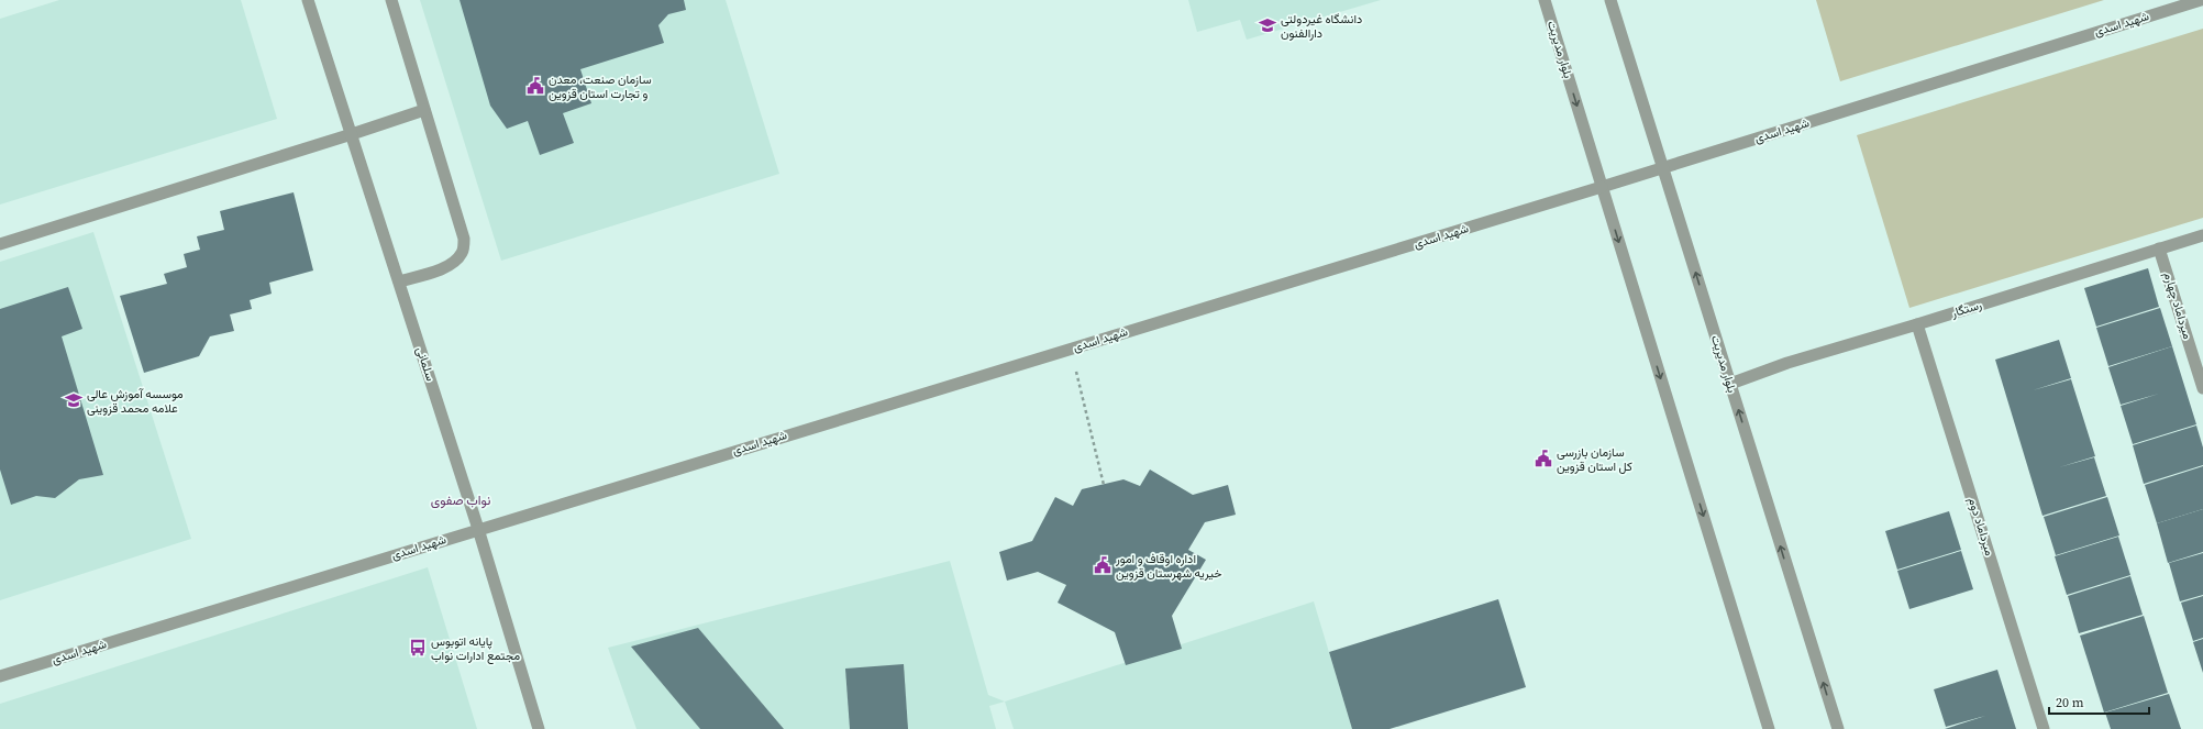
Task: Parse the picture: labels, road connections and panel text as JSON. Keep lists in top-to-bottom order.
{
  "streets": {
    "street": [
      "شهید اسدی",
      "بلوار مدیریت",
      "میرداماد چهارم",
      "رستگار",
      "سلمانی",
      "میرداماد دوم"
    ]
  },
  "crossings": [
    ["شهید اسدی", "بلوار مدیریت"],
    ["شهید اسدی", "سلمانی"],
    ["بلوار مدیریت", "رستگار"],
    ["میرداماد چهارم", "رستگار"],
    ["رستگار", "میرداماد دوم"]
  ],
  "districts": ["نواب صفوی"],
  "places": {
    "school or university": ["دانشگاه غیردولتی دارالفنون", "موسسه آموزش عالی علامه محمد قزوینی"],
    "public building": ["سازمان صنعت، معدن و تجارت استان قزوین", "سازمان بازرسی کل استان قزوین", "اداره اوقاف و امور خیریه شهرستان قزوین"],
    "bus stop": ["پایانه اتوبوس مجتمع ادارات نواب"]
  },
  "scale_bar": "20 m"
}
